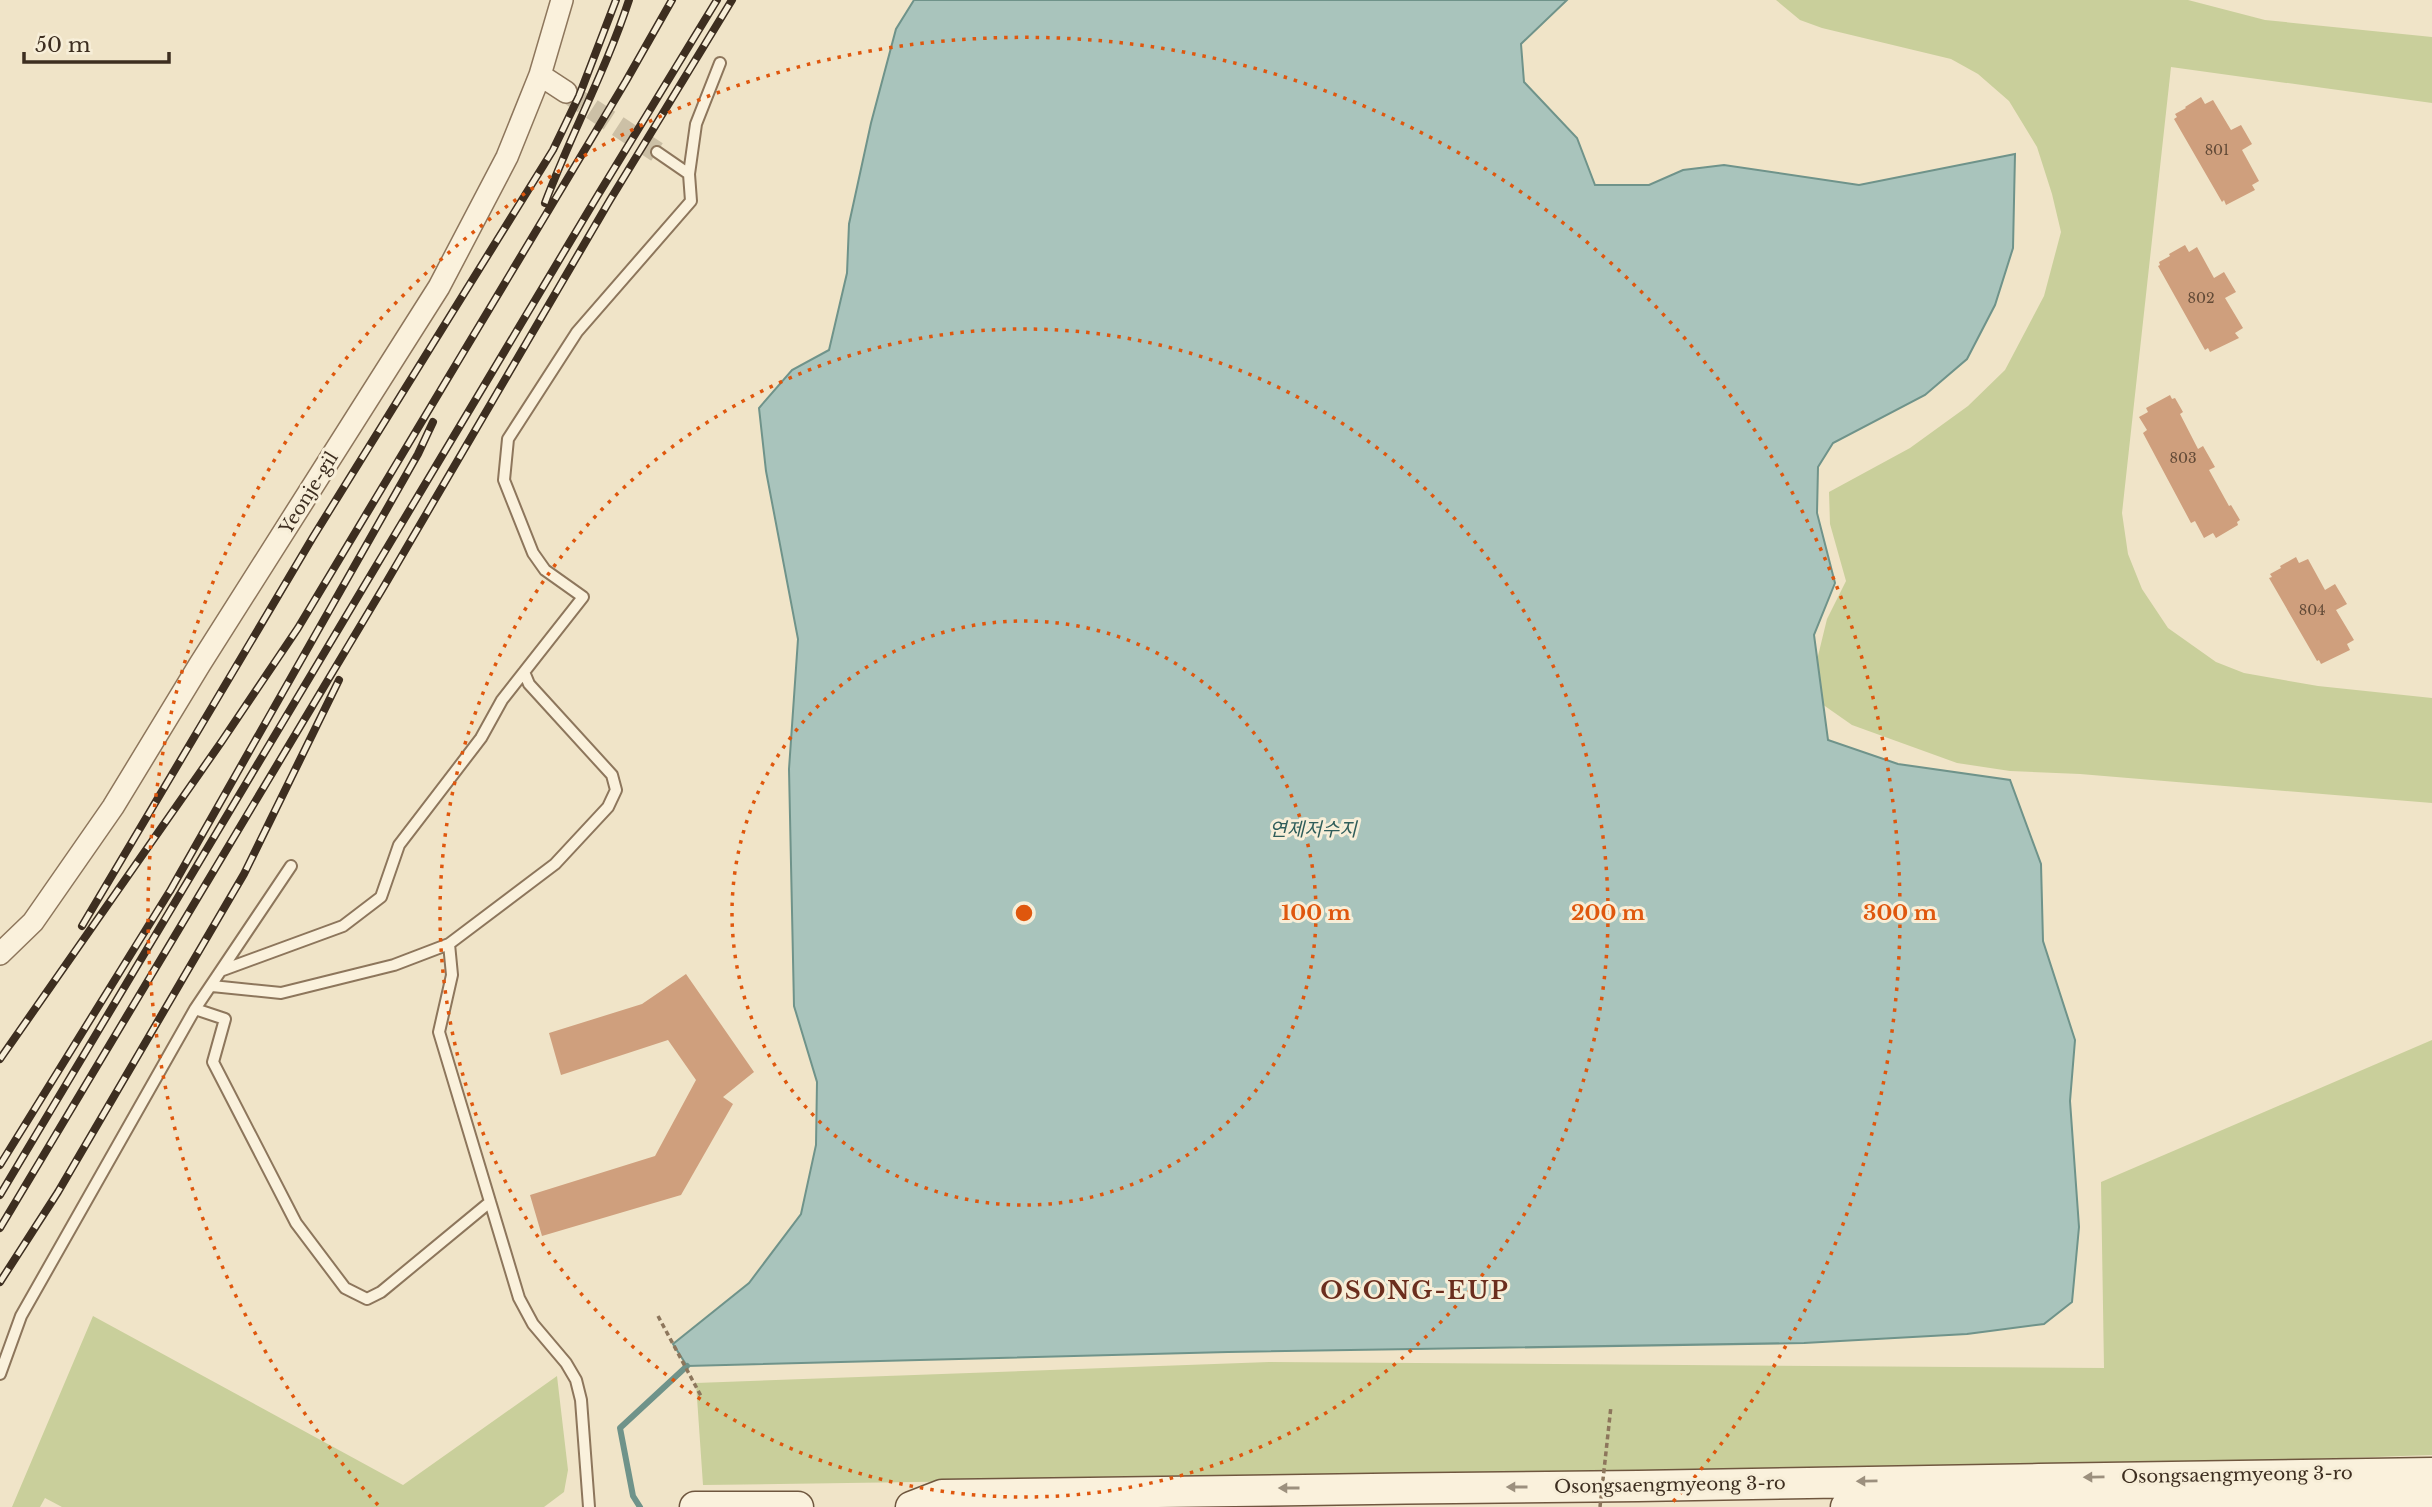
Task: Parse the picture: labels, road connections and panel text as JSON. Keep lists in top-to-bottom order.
{
  "streets": {
    "street": ["Yeonje-gil", "Osongsaengmyeong 3-ro"]
  },
  "districts": ["OSONG-EUP"],
  "water": ["연제저수지"],
  "house_numbers": [
    "801",
    "802",
    "803",
    "804"
  ],
  "scale_bar": "50 m",
  "rings": ["100 m", "200 m", "300 m"]
}
